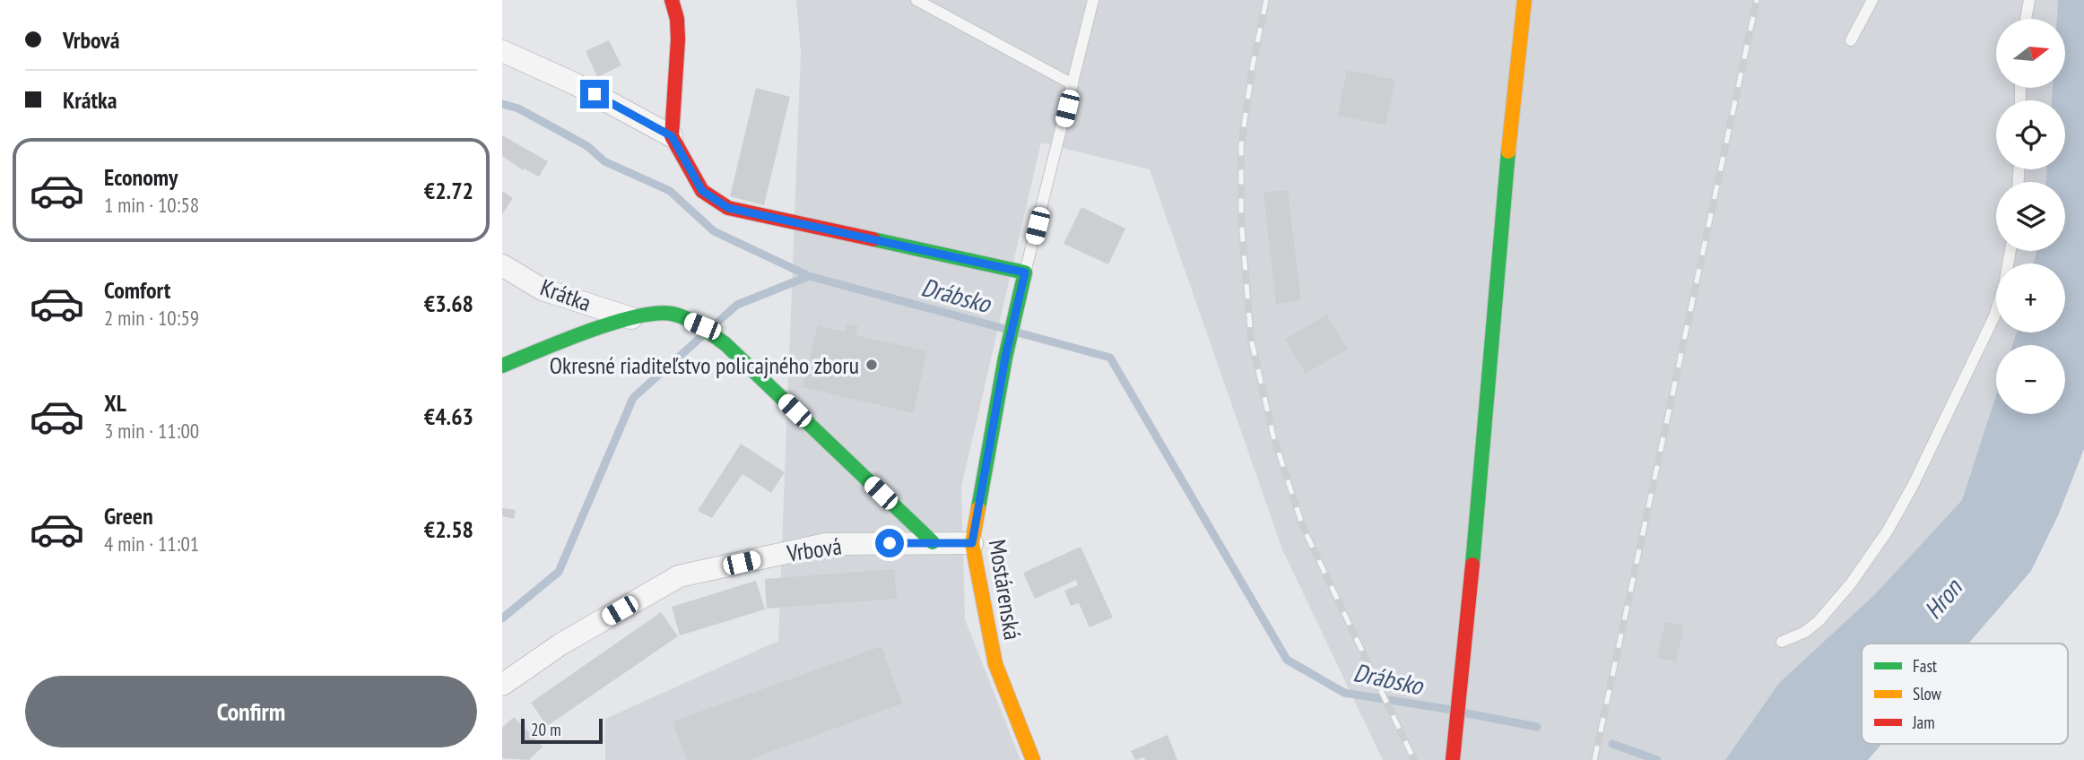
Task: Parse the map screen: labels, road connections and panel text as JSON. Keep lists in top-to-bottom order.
{
  "streets": {
    "street": ["Krátka", "Vrbová", "Mostárenská"]
  },
  "crossings": [
    ["Vrbová", "Mostárenská"]
  ],
  "water": ["Drábsko", "Hron"],
  "places": ["Okresné riaditeľstvo policajného zboru"],
  "legend": ["Fast", "Slow", "Jam"],
  "scale_bar": "20 m",
  "north": "right",
  "page": {
    "banner": ["Vrbová", "Krátka"],
    "map_buttons": ["+", "−"],
    "list": [
      {
        "name": "Economy",
        "note": "1 min · 10:58",
        "value": "€2.72"
      },
      {
        "name": "Comfort",
        "note": "2 min · 10:59",
        "value": "€3.68"
      },
      {
        "name": "XL",
        "note": "3 min · 11:00",
        "value": "€4.63"
      },
      {
        "name": "Green",
        "note": "4 min · 11:01",
        "value": "€2.58"
      }
    ],
    "buttons": "Confirm",
    "scale": "20 m"
  }
}
